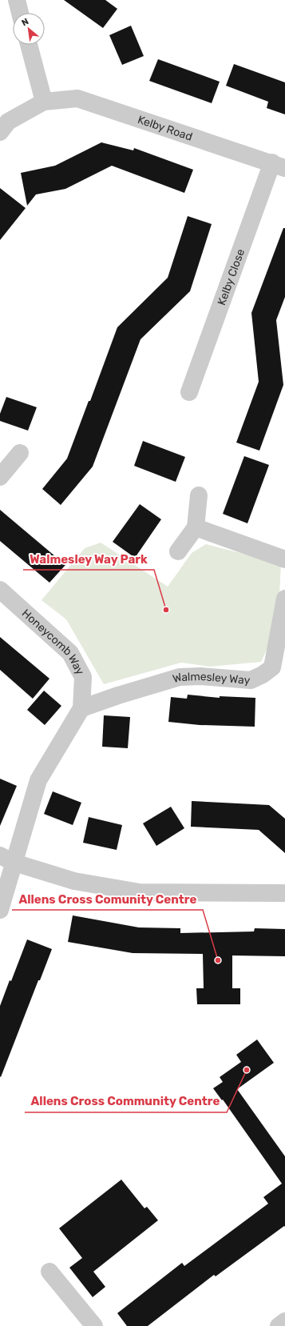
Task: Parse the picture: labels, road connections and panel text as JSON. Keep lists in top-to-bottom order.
{
  "streets": {
    "street": [
      "Kelby Road",
      "Kelby Close",
      "Honeycomb Way",
      "Walmesley Way"
    ]
  },
  "crossings": [
    ["Kelby Road", "Kelby Close"],
    ["Honeycomb Way", "Walmesley Way"]
  ],
  "places": ["Walmesley Way Park", "Allens Cross Comunity Centre", "Allens Cross Community Centre"],
  "north": "top left"
}
